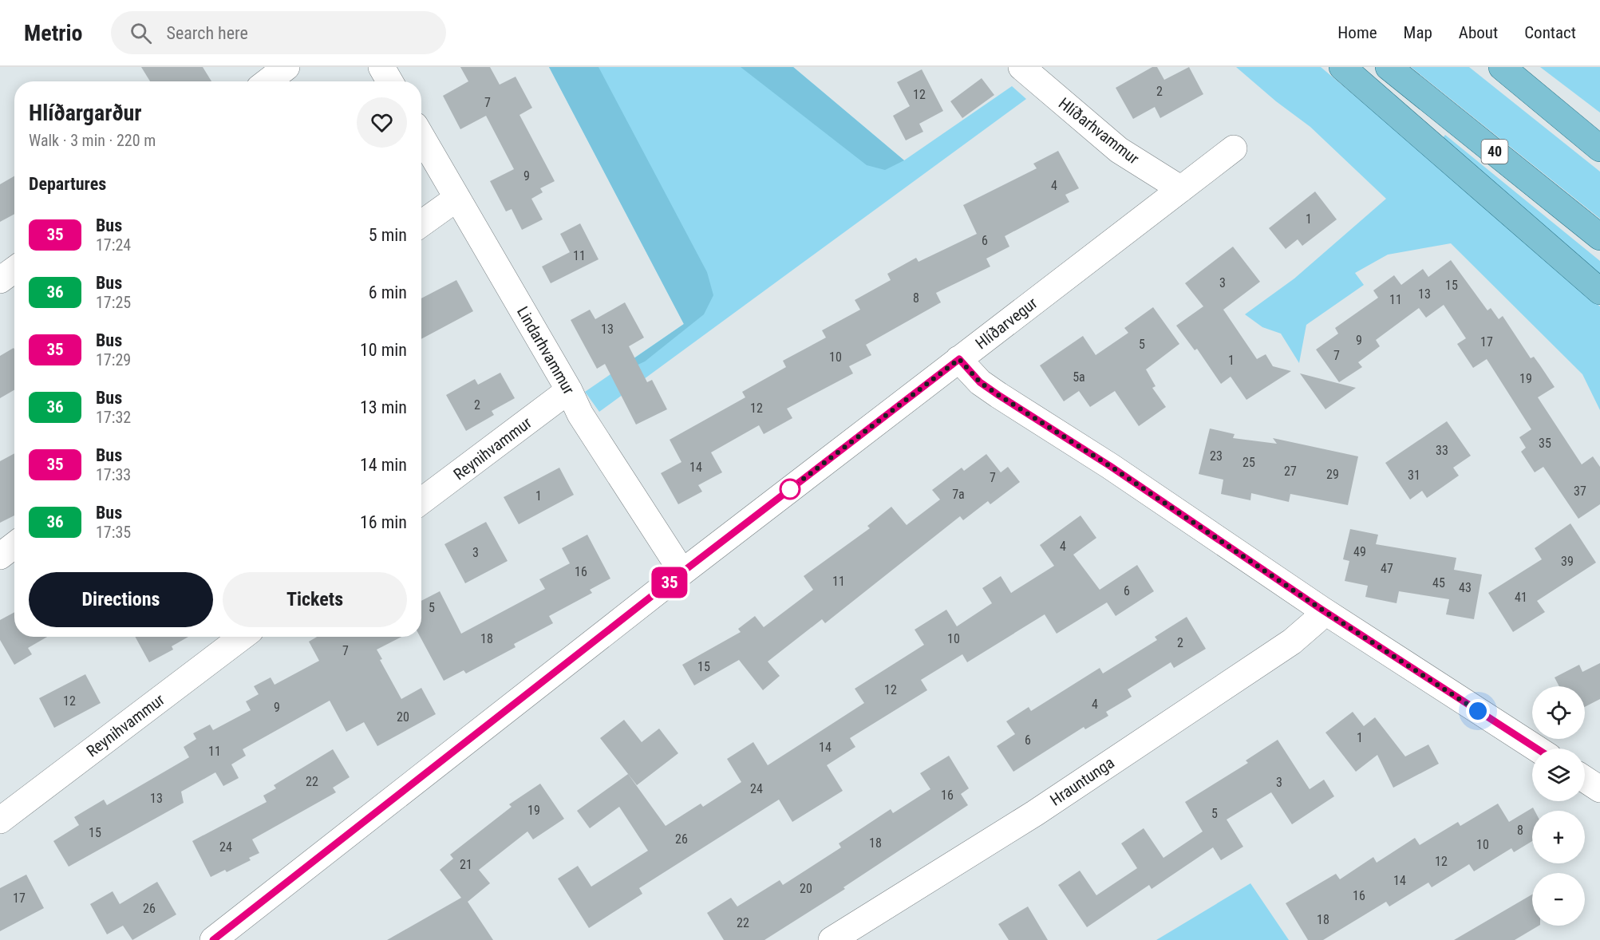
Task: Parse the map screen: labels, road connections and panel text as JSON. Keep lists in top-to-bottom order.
{
  "streets": {
    "main road": ["40"],
    "street": [
      "Hlíðarhvammur",
      "Hlíðarvegur",
      "Lindarhvammur",
      "Reynihvammur",
      "Hrauntunga"
    ]
  },
  "crossings": [
    ["Hlíðarhvammur", "Hlíðarvegur"],
    ["Hlíðarvegur", "Lindarhvammur"],
    ["Lindarhvammur", "Reynihvammur"]
  ],
  "lines": ["bus line 35"],
  "house_numbers": [
    "2",
    "12",
    "7",
    "9",
    "4",
    "1",
    "6",
    "11",
    "3",
    "15",
    "13",
    "8",
    "11",
    "13",
    "9",
    "17",
    "5",
    "7",
    "10",
    "1",
    "5a",
    "19",
    "2",
    "12",
    "35",
    "33",
    "23",
    "25",
    "14",
    "27",
    "29",
    "31",
    "7",
    "37",
    "7a",
    "1",
    "4",
    "49",
    "3",
    "39",
    "47",
    "16",
    "11",
    "45",
    "43",
    "6",
    "41",
    "5",
    "18",
    "10",
    "2",
    "7",
    "15",
    "12",
    "12",
    "4",
    "9",
    "20",
    "1",
    "6",
    "14",
    "11",
    "22",
    "3",
    "24",
    "16",
    "13",
    "19",
    "5",
    "8",
    "15",
    "26",
    "18",
    "10",
    "24",
    "12",
    "21",
    "14",
    "20",
    "16",
    "17",
    "26",
    "18",
    "22"
  ],
  "page": {
    "header": "Metrio",
    "search": "Search here",
    "nav": [
      "Home",
      "Map",
      "About",
      "Contact"
    ],
    "on_map": "35",
    "heading": [
      ["Hlíðargarður", "Walk · 3 min · 220 m"],
      "Departures"
    ],
    "list": [
      {
        "mark": "35",
        "name": "Bus",
        "note": "17:24",
        "value": "5 min"
      },
      {
        "mark": "36",
        "name": "Bus",
        "note": "17:25",
        "value": "6 min"
      },
      {
        "mark": "35",
        "name": "Bus",
        "note": "17:29",
        "value": "10 min"
      },
      {
        "mark": "36",
        "name": "Bus",
        "note": "17:32",
        "value": "13 min"
      },
      {
        "mark": "35",
        "name": "Bus",
        "note": "17:33",
        "value": "14 min"
      },
      {
        "mark": "36",
        "name": "Bus",
        "note": "17:35",
        "value": "16 min"
      }
    ],
    "buttons": ["Directions", "Tickets"],
    "map_buttons": ["+", "−"]
  }
}
